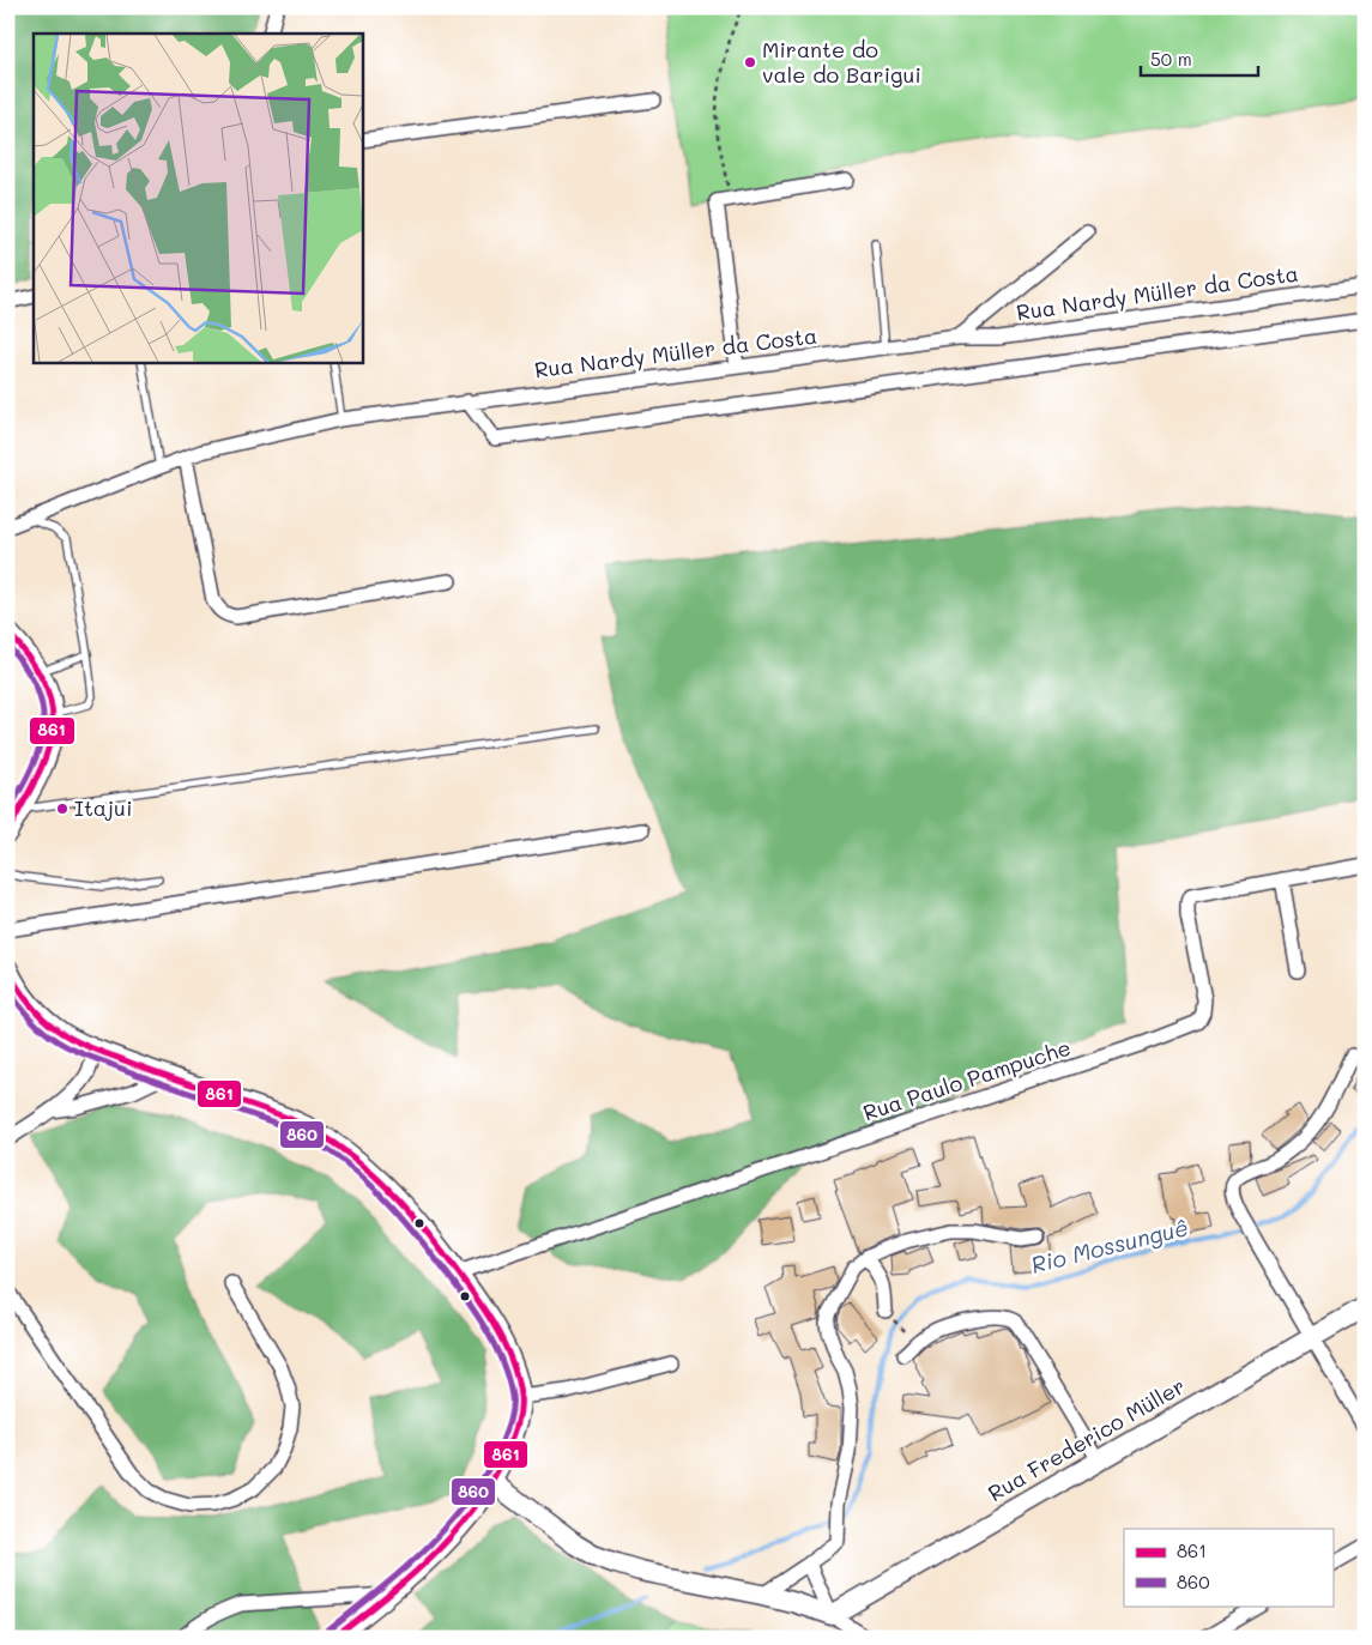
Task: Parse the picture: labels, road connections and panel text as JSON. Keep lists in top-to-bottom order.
{
  "streets": {
    "main road": ["Rua Frederico Müller"],
    "street": ["Rua Nardy Müller da Costa", "Rua Paulo Pampuche"]
  },
  "water": ["Rio Mossunguê"],
  "places": ["Mirante do vale do Barigui", "Itajui"],
  "lines": ["transit line 861", "transit line 860"],
  "legend": ["861", "860"],
  "scale_bar": "50 m"
}
